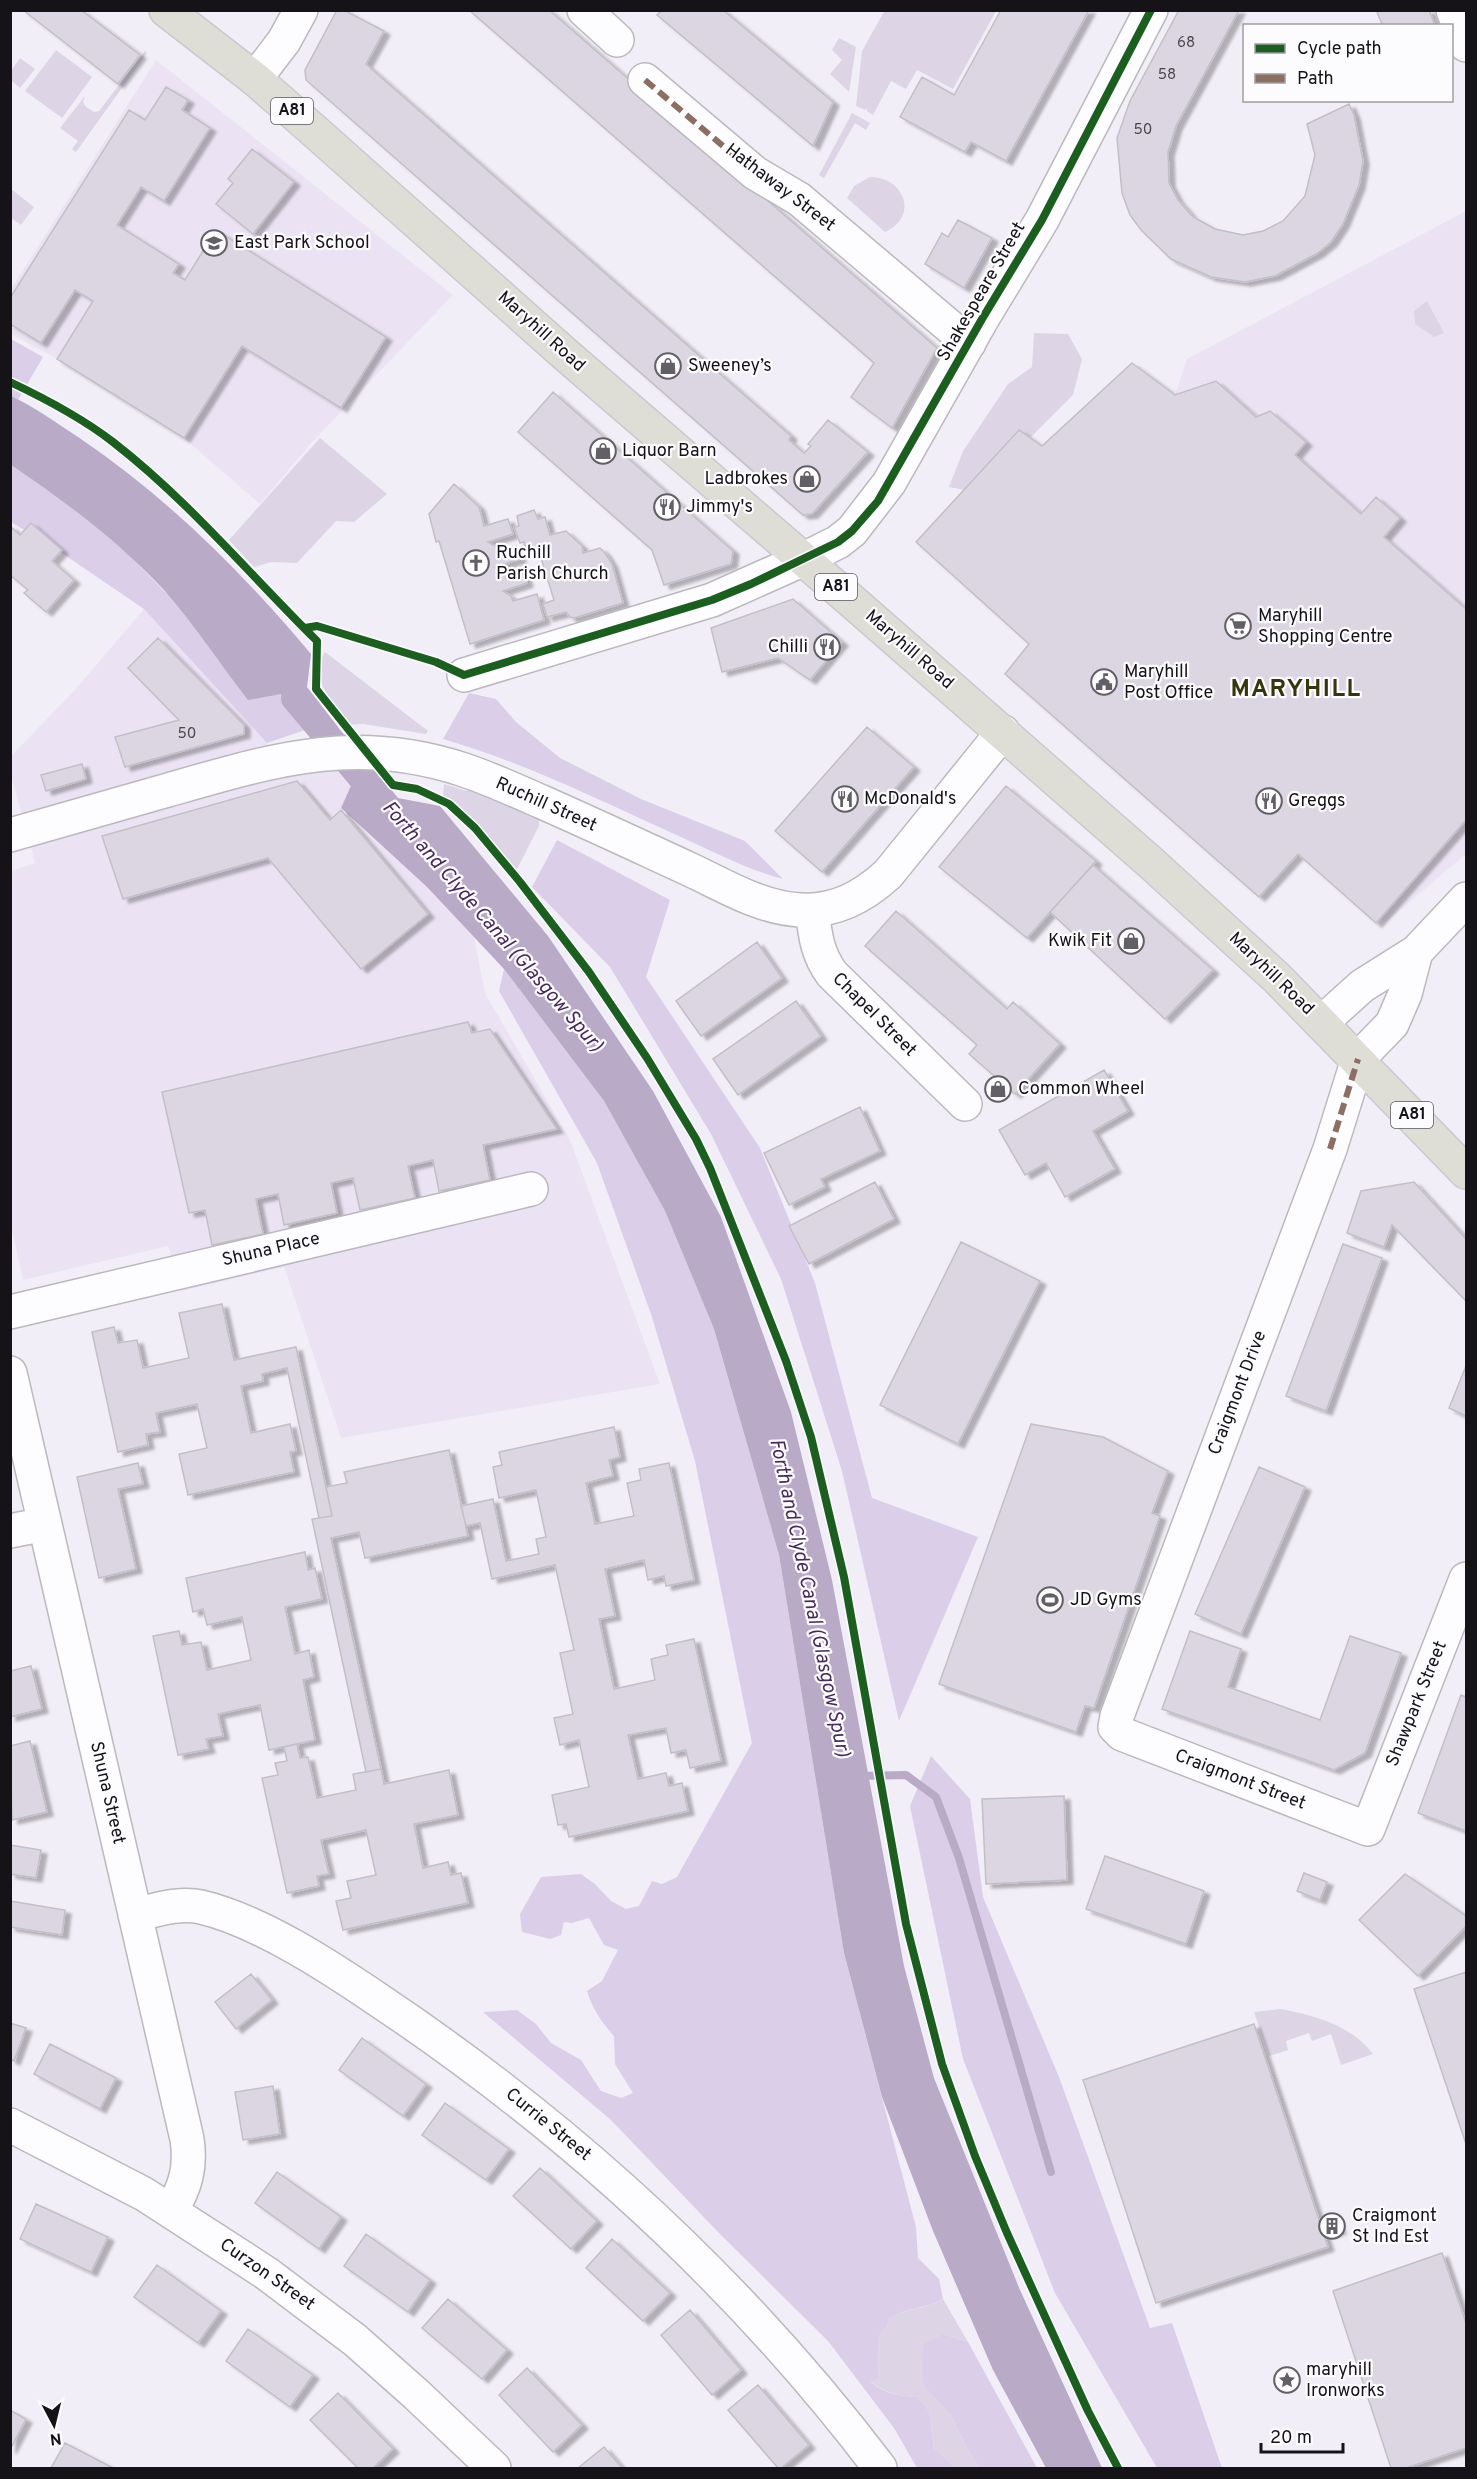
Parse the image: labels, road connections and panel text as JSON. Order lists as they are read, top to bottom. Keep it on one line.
{"streets":{"main road":["A81","Maryhill Road"],"street":["Hathaway Street","Shakespeare Street","Ruchill Street","Chapel Street","Shuna Place","Craigmont Drive","Shawpark Street","Craigmont Street","Shuna Street","Currie Street","Curzon Street"]},"crossings":[["Hathaway Street","Shakespeare Street"],["Shakespeare Street","Maryhill Road"],["Maryhill Road","Ruchill Street"],["Maryhill Road","Craigmont Drive"],["Ruchill Street","Chapel Street"],["Craigmont Drive","Craigmont Street"],["Shawpark Street","Craigmont Street"],["Shuna Street","Currie Street"],["Shuna Street","Curzon Street"]],"districts":["MARYHILL"],"water":["Forth and Clyde Canal (Glasgow Spur)"],"places":{"school or university":["East Park School"],"shop":["Sweeney’s","Liquor Barn","Ladbrokes","Kwik Fit","Common Wheel"],"restaurant":["Jimmy's","Chilli","McDonald's","Greggs"],"church":["Ruchill Parish Church"],"supermarket":["Maryhill Shopping Centre"],"public building":["Maryhill Post Office"],"sports":["JD Gyms"],"building":["Craigmont St Ind Est"],"place":["maryhill Ironworks"]},"house_numbers":["68","58","50","50"],"legend":["Cycle path","Path"],"scale_bar":"20 m","north":"bottom"}
